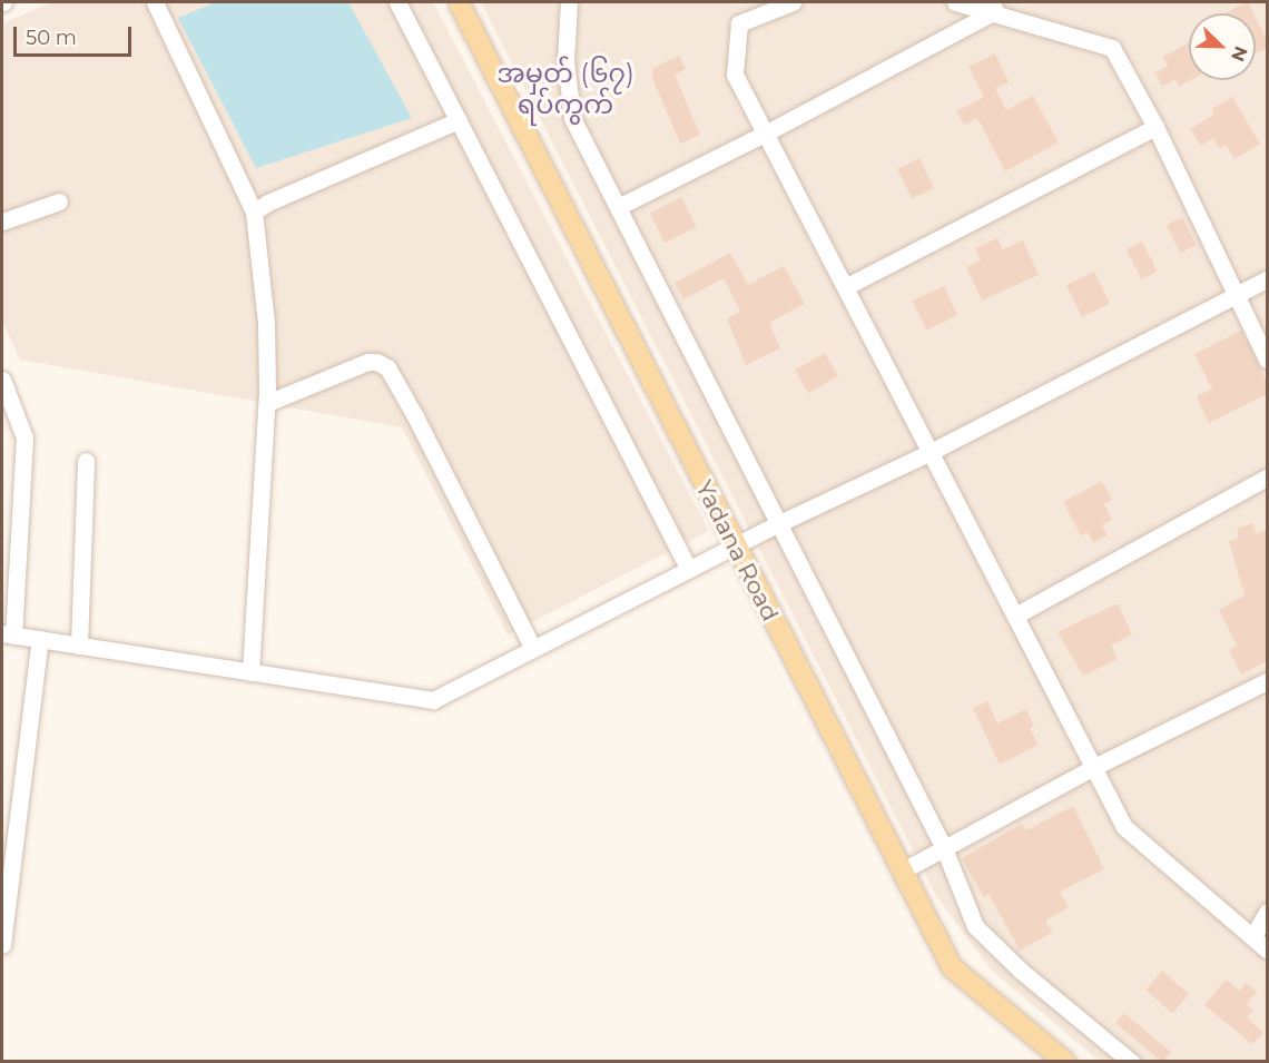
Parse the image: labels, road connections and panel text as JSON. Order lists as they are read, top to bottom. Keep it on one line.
{"streets":{"main road":["Yadana Road"]},"districts":["အမှတ် (၆၇) ရပ်ကွက်"],"scale_bar":"50 m","north":"bottom right"}
